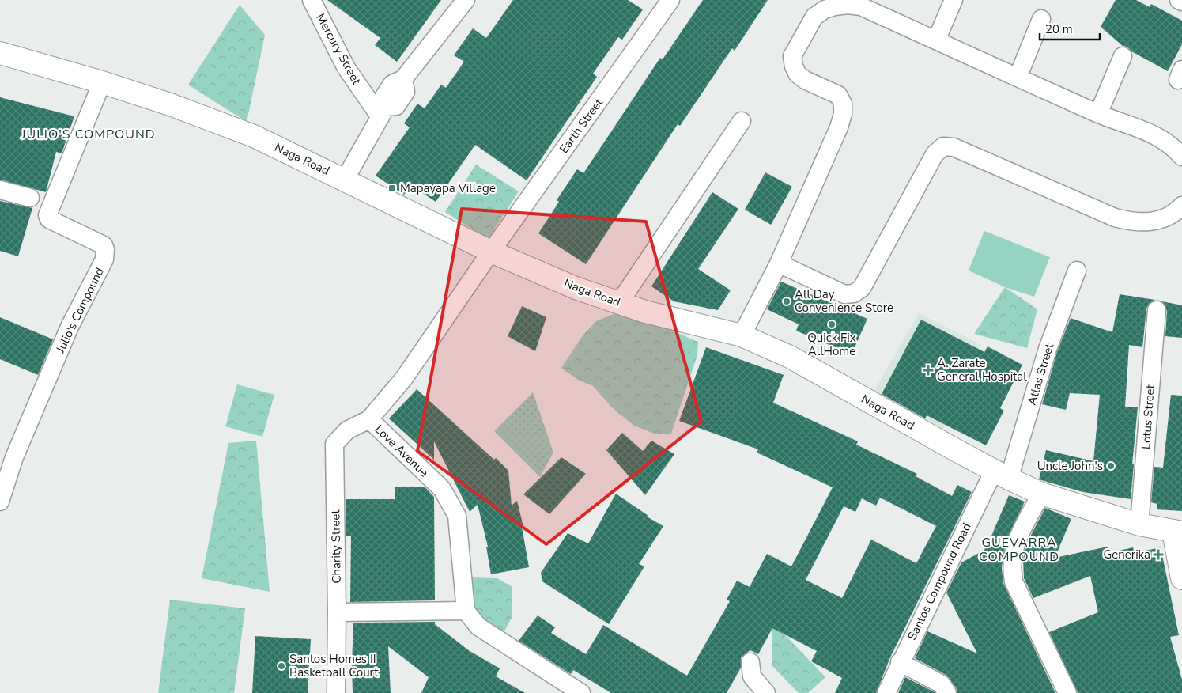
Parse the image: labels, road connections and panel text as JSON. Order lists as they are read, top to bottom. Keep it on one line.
{"streets":{"main road":["Naga Road"],"street":["Mercury Street","Earth Street","Julio's Compound","Atlas Street","Lotus Street","Love Avenue","Charity Street","Santos Compound Road"]},"crossings":[["Earth Street","Naga Road"],["Earth Street","Love Avenue"],["Naga Road","Julio's Compound"],["Naga Road","Atlas Street"],["Naga Road","Lotus Street"],["Naga Road","Love Avenue"],["Naga Road","Santos Compound Road"],["Atlas Street","Santos Compound Road"],["Love Avenue","Charity Street"]],"districts":["JULIO'S COMPOUND","GUEVARRA COMPOUND"],"places":{"transit":["Mapayapa Village"],"other":["All Day Convenience Store","Quick Fix AllHome","Uncle John's","Santos Homes II Basketball Court"],"health":["A. Zarate General Hospital","Generika"]},"scale_bar":"20 m"}
